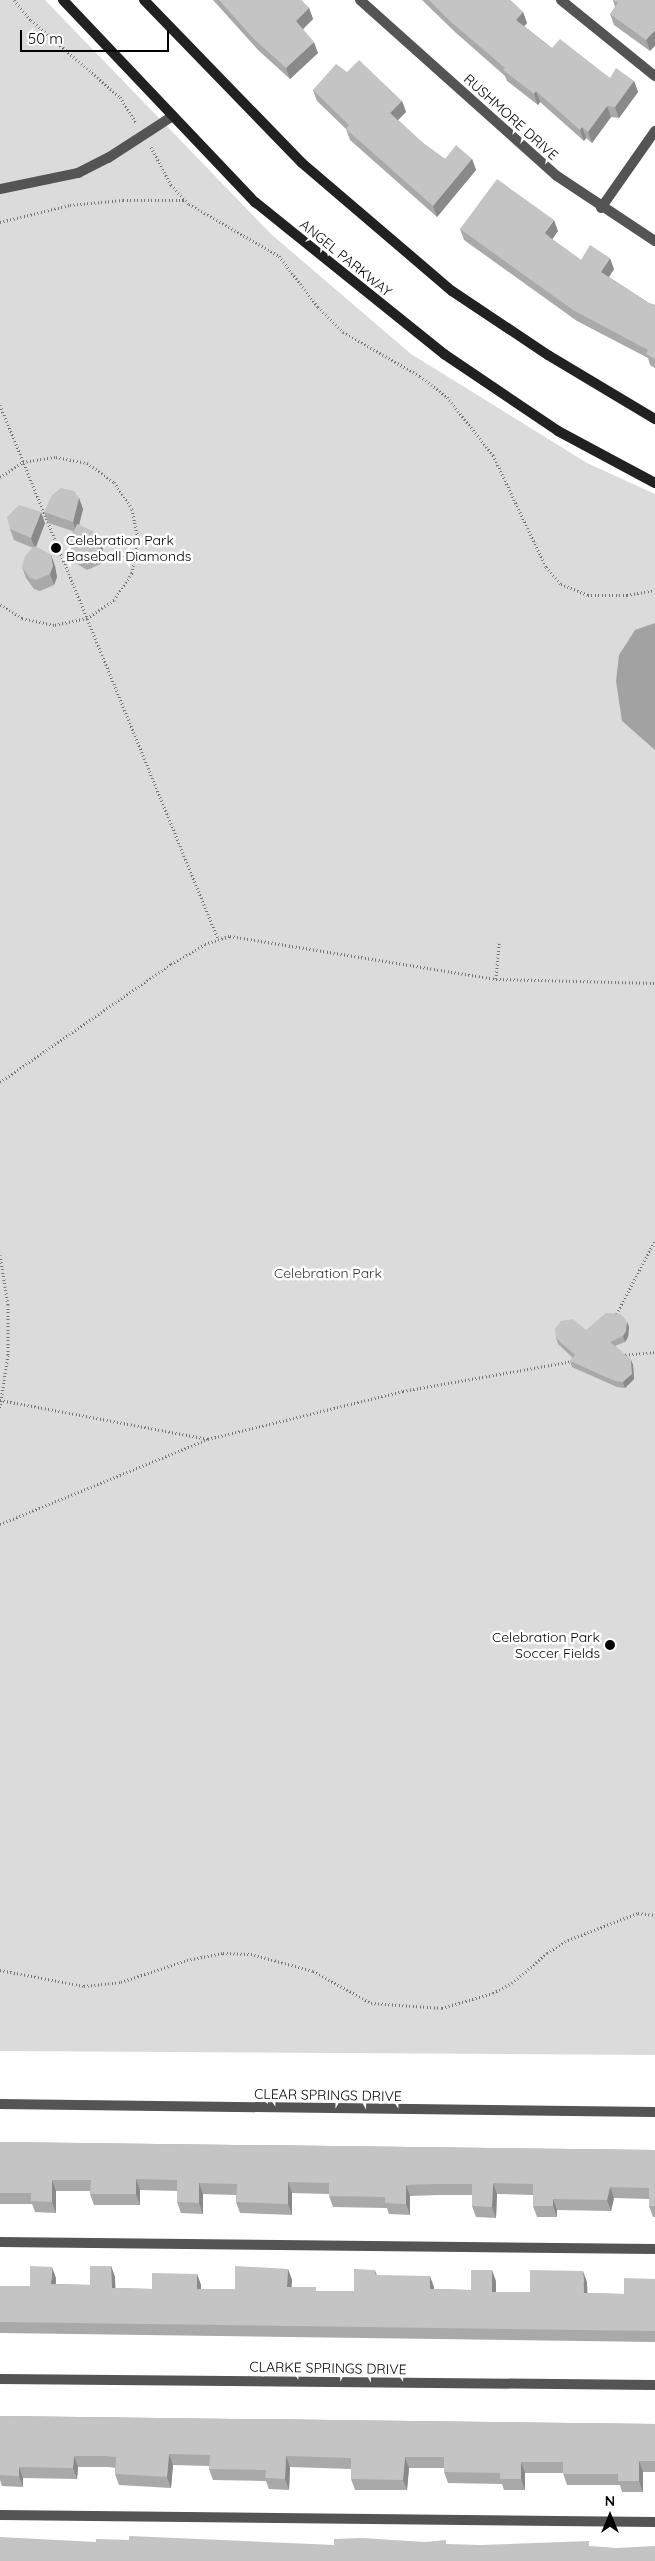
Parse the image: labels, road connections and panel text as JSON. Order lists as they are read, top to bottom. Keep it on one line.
{"streets":{"main road":["ANGEL PARKWAY"],"street":["RUSHMORE DRIVE","CLEAR SPRINGS DRIVE","CLARKE SPRINGS DRIVE"]},"parks":["Celebration Park"],"places":["Celebration Park Baseball Diamonds","Celebration Park Soccer Fields"],"scale_bar":"50 m","north":"top"}
